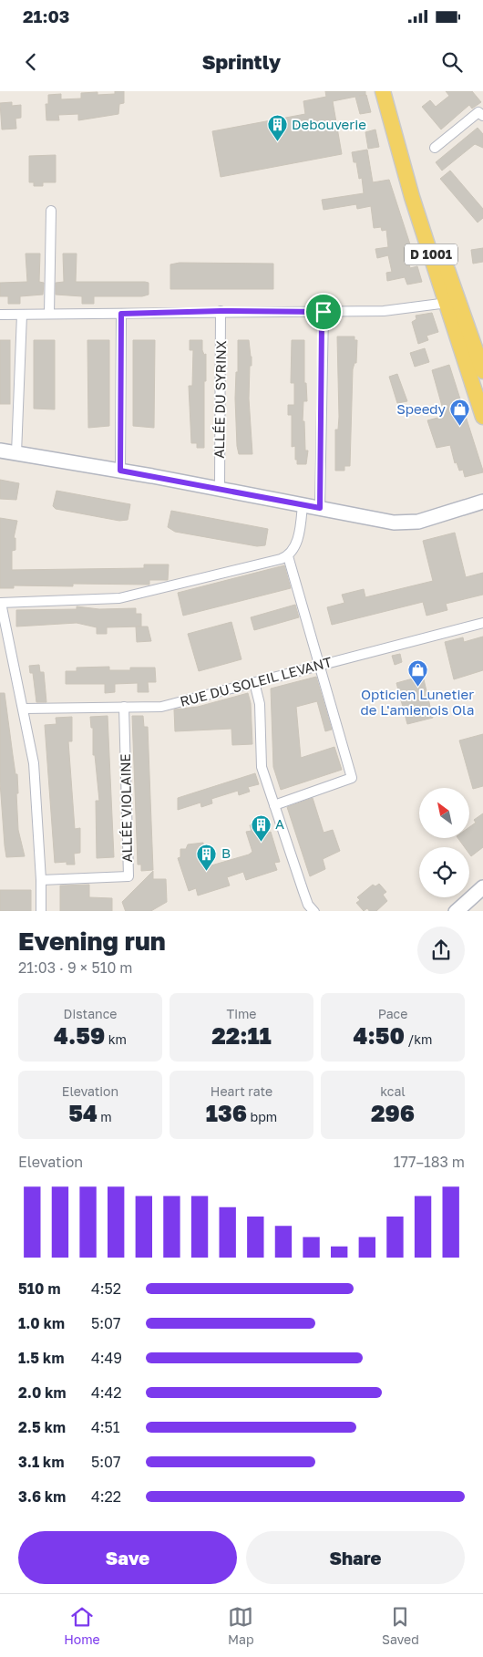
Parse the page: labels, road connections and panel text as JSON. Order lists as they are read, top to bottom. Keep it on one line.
{"streets":{"main road":["D 1001"],"street":["ALLÉE DU SYRINX","RUE DU SOLEIL LEVANT","ALLÉE VIOLAINE"]},"crossings":[["RUE DU SOLEIL LEVANT","ALLÉE VIOLAINE"]],"places":{"building":["Debouverie","A","B"],"shop":["Speedy","Opticien Lunetier de L'amienois Ola"]},"north":"top left","page":{"status":"21:03","header":"Sprintly","heading":["Evening run","21:03 · 9 × 510 m"],"stats":[["Distance","4.59 km"],["Time","22:11"],["Pace","4:50 /km"],["Elevation","54 m"],["Heart rate","136 bpm"],["kcal","296"]],"chart":["Elevation","177–183 m"],"list":[{"name":"510 m","note":"4:52"},{"name":"1.0 km","note":"5:07"},{"name":"1.5 km","note":"4:49"},{"name":"2.0 km","note":"4:42"},{"name":"2.5 km","note":"4:51"},{"name":"3.1 km","note":"5:07"},{"name":"3.6 km","note":"4:22"}],"buttons":["Save","Share"],"tabs":["Home","Map","Saved"]}}
